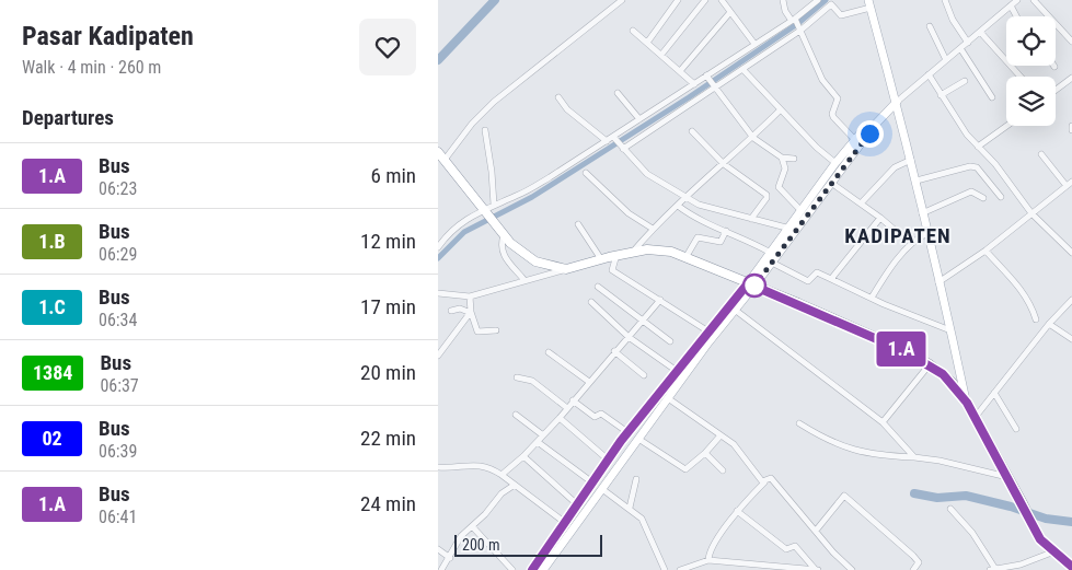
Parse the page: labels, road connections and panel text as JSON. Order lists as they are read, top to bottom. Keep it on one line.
{"districts":["KADIPATEN"],"lines":["bus line 1.A"],"scale_bar":"200 m","page":{"heading":[["Pasar Kadipaten","Walk · 4 min · 260 m"],"Departures"],"on_map":"1.A","list":[{"mark":"1.A","name":"Bus","note":"06:23","value":"6 min"},{"mark":"1.B","name":"Bus","note":"06:29","value":"12 min"},{"mark":"1.C","name":"Bus","note":"06:34","value":"17 min"},{"mark":"1384","name":"Bus","note":"06:37","value":"20 min"},{"mark":"02","name":"Bus","note":"06:39","value":"22 min"},{"mark":"1.A","name":"Bus","note":"06:41","value":"24 min"}],"scale":"200 m"}}
